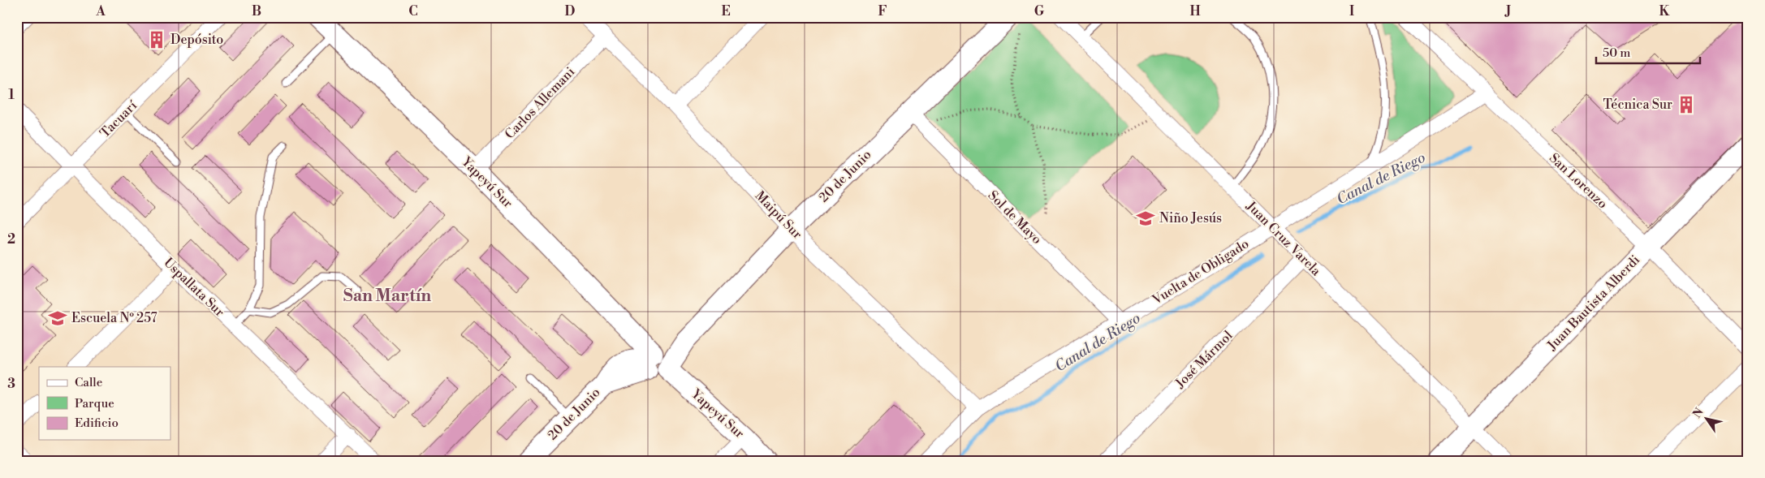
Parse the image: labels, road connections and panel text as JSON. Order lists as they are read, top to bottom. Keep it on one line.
{"streets":{"street":["Carlos Allemani","Tacuarí","20 de Junio","San Lorenzo","Yapeyú Sur","Maipú Sur","Sol de Mayo","Juan Cruz Varela","Vuelta de Obligado","Uspallata Sur","Juan Bautista Alberdi","José Mármol"]},"crossings":[["Carlos Allemani","Yapeyú Sur"],["Carlos Allemani","Maipú Sur"],["Tacuarí","Uspallata Sur"],["20 de Junio","Yapeyú Sur"],["20 de Junio","Maipú Sur"],["20 de Junio","Sol de Mayo"],["San Lorenzo","Vuelta de Obligado"],["San Lorenzo","Juan Bautista Alberdi"],["Maipú Sur","Vuelta de Obligado"],["Sol de Mayo","Vuelta de Obligado"],["Juan Cruz Varela","Vuelta de Obligado"],["Juan Cruz Varela","Juan Bautista Alberdi"],["Juan Cruz Varela","José Mármol"]],"districts":["San Martín"],"water":["Canal de Riego"],"places":{"building":["Depósito","Técnica Sur"],"school or university":["Niño Jesús","Escuela Nº 257"]},"legend":["Calle","Parque","Edificio"],"scale_bar":"50 m","north":"top left","grid":{"columns":["A","B","C","D","E","F","G","H","I","J","K"],"rows":["1","2","3"]}}
